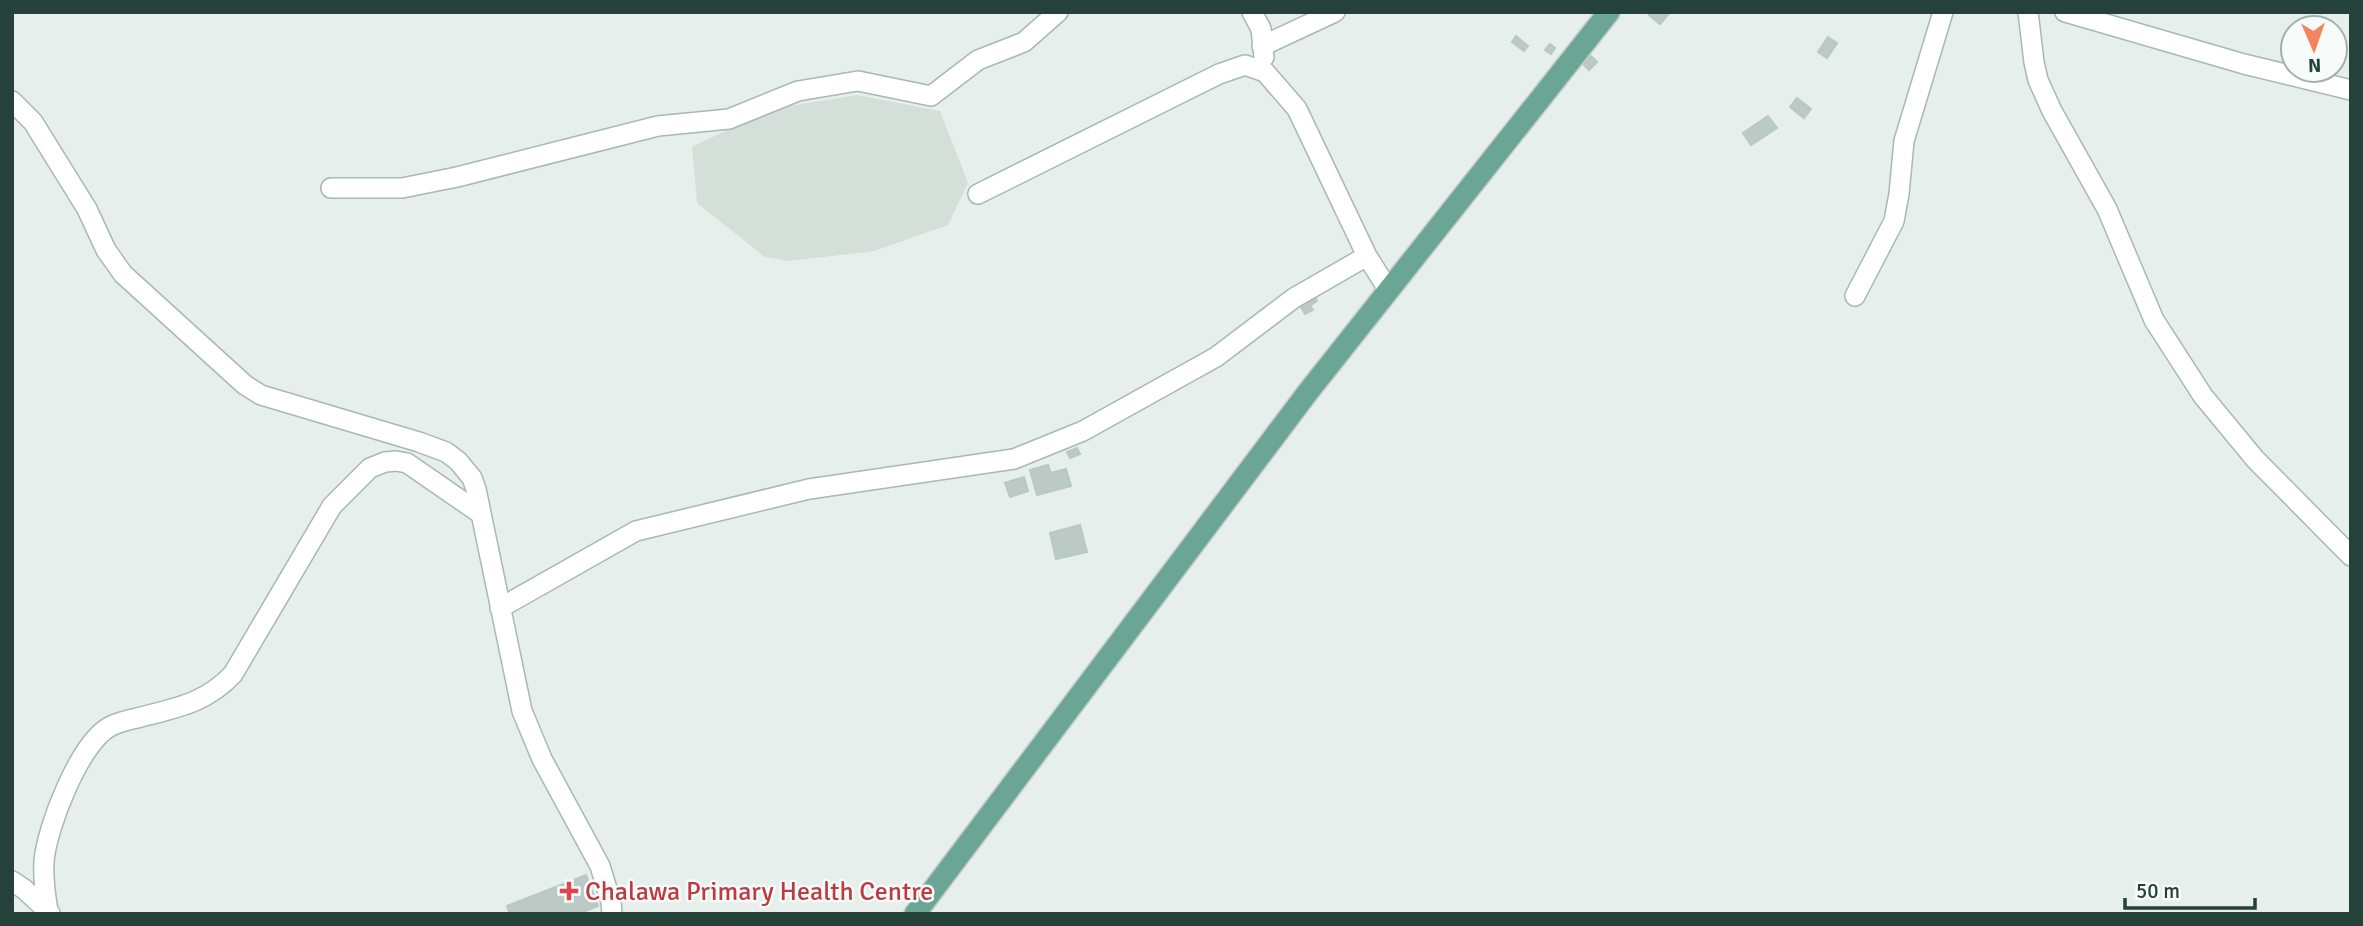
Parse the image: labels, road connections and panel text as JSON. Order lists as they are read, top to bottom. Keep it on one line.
{"places":{"health":["Chalawa Primary Health Centre"]},"scale_bar":"50 m","north":"bottom"}
